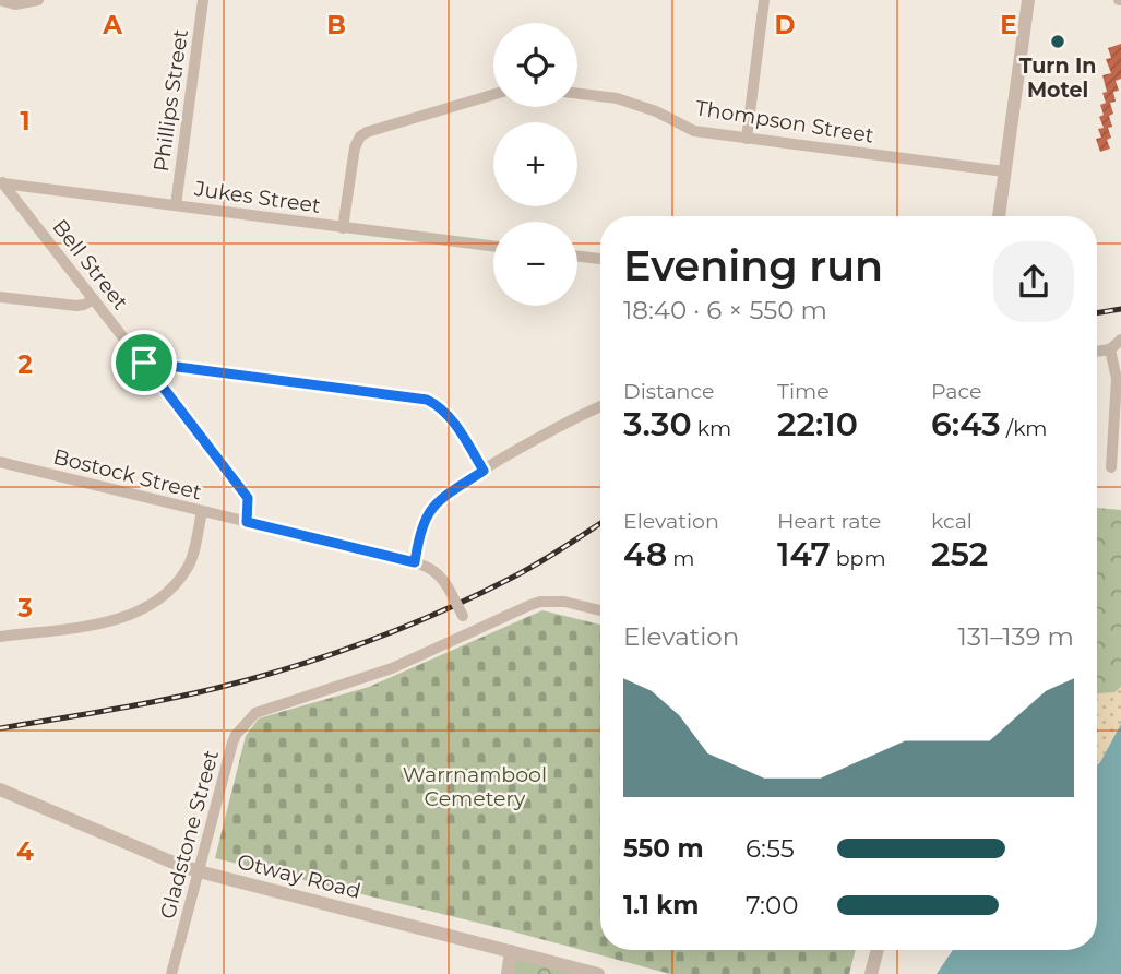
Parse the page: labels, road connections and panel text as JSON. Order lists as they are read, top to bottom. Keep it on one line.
{"streets":{"street":["Phillips Street","Thompson Street","Jukes Street","Bell Street","Bostock Street","Gladstone Street","Otway Road"]},"crossings":[["Phillips Street","Jukes Street"],["Jukes Street","Bell Street"],["Bell Street","Bostock Street"],["Bostock Street","Gladstone Street"],["Gladstone Street","Otway Road"]],"parks":["Warrnambool Cemetery"],"places":["Turn In Motel"],"page":{"map_buttons":["+","−"],"heading":["Evening run","18:40 · 6 × 550 m"],"stats":[["Distance","3.30 km"],["Time","22:10"],["Pace","6:43 /km"],["Elevation","48 m"],["Heart rate","147 bpm"],["kcal","252"]],"chart":["Elevation","131–139 m"],"list":[{"name":"550 m","note":"6:55"},{"name":"1.1 km","note":"7:00"}]},"grid":{"columns":["A","B","D","E"],"rows":["1","2","3","4"]}}
